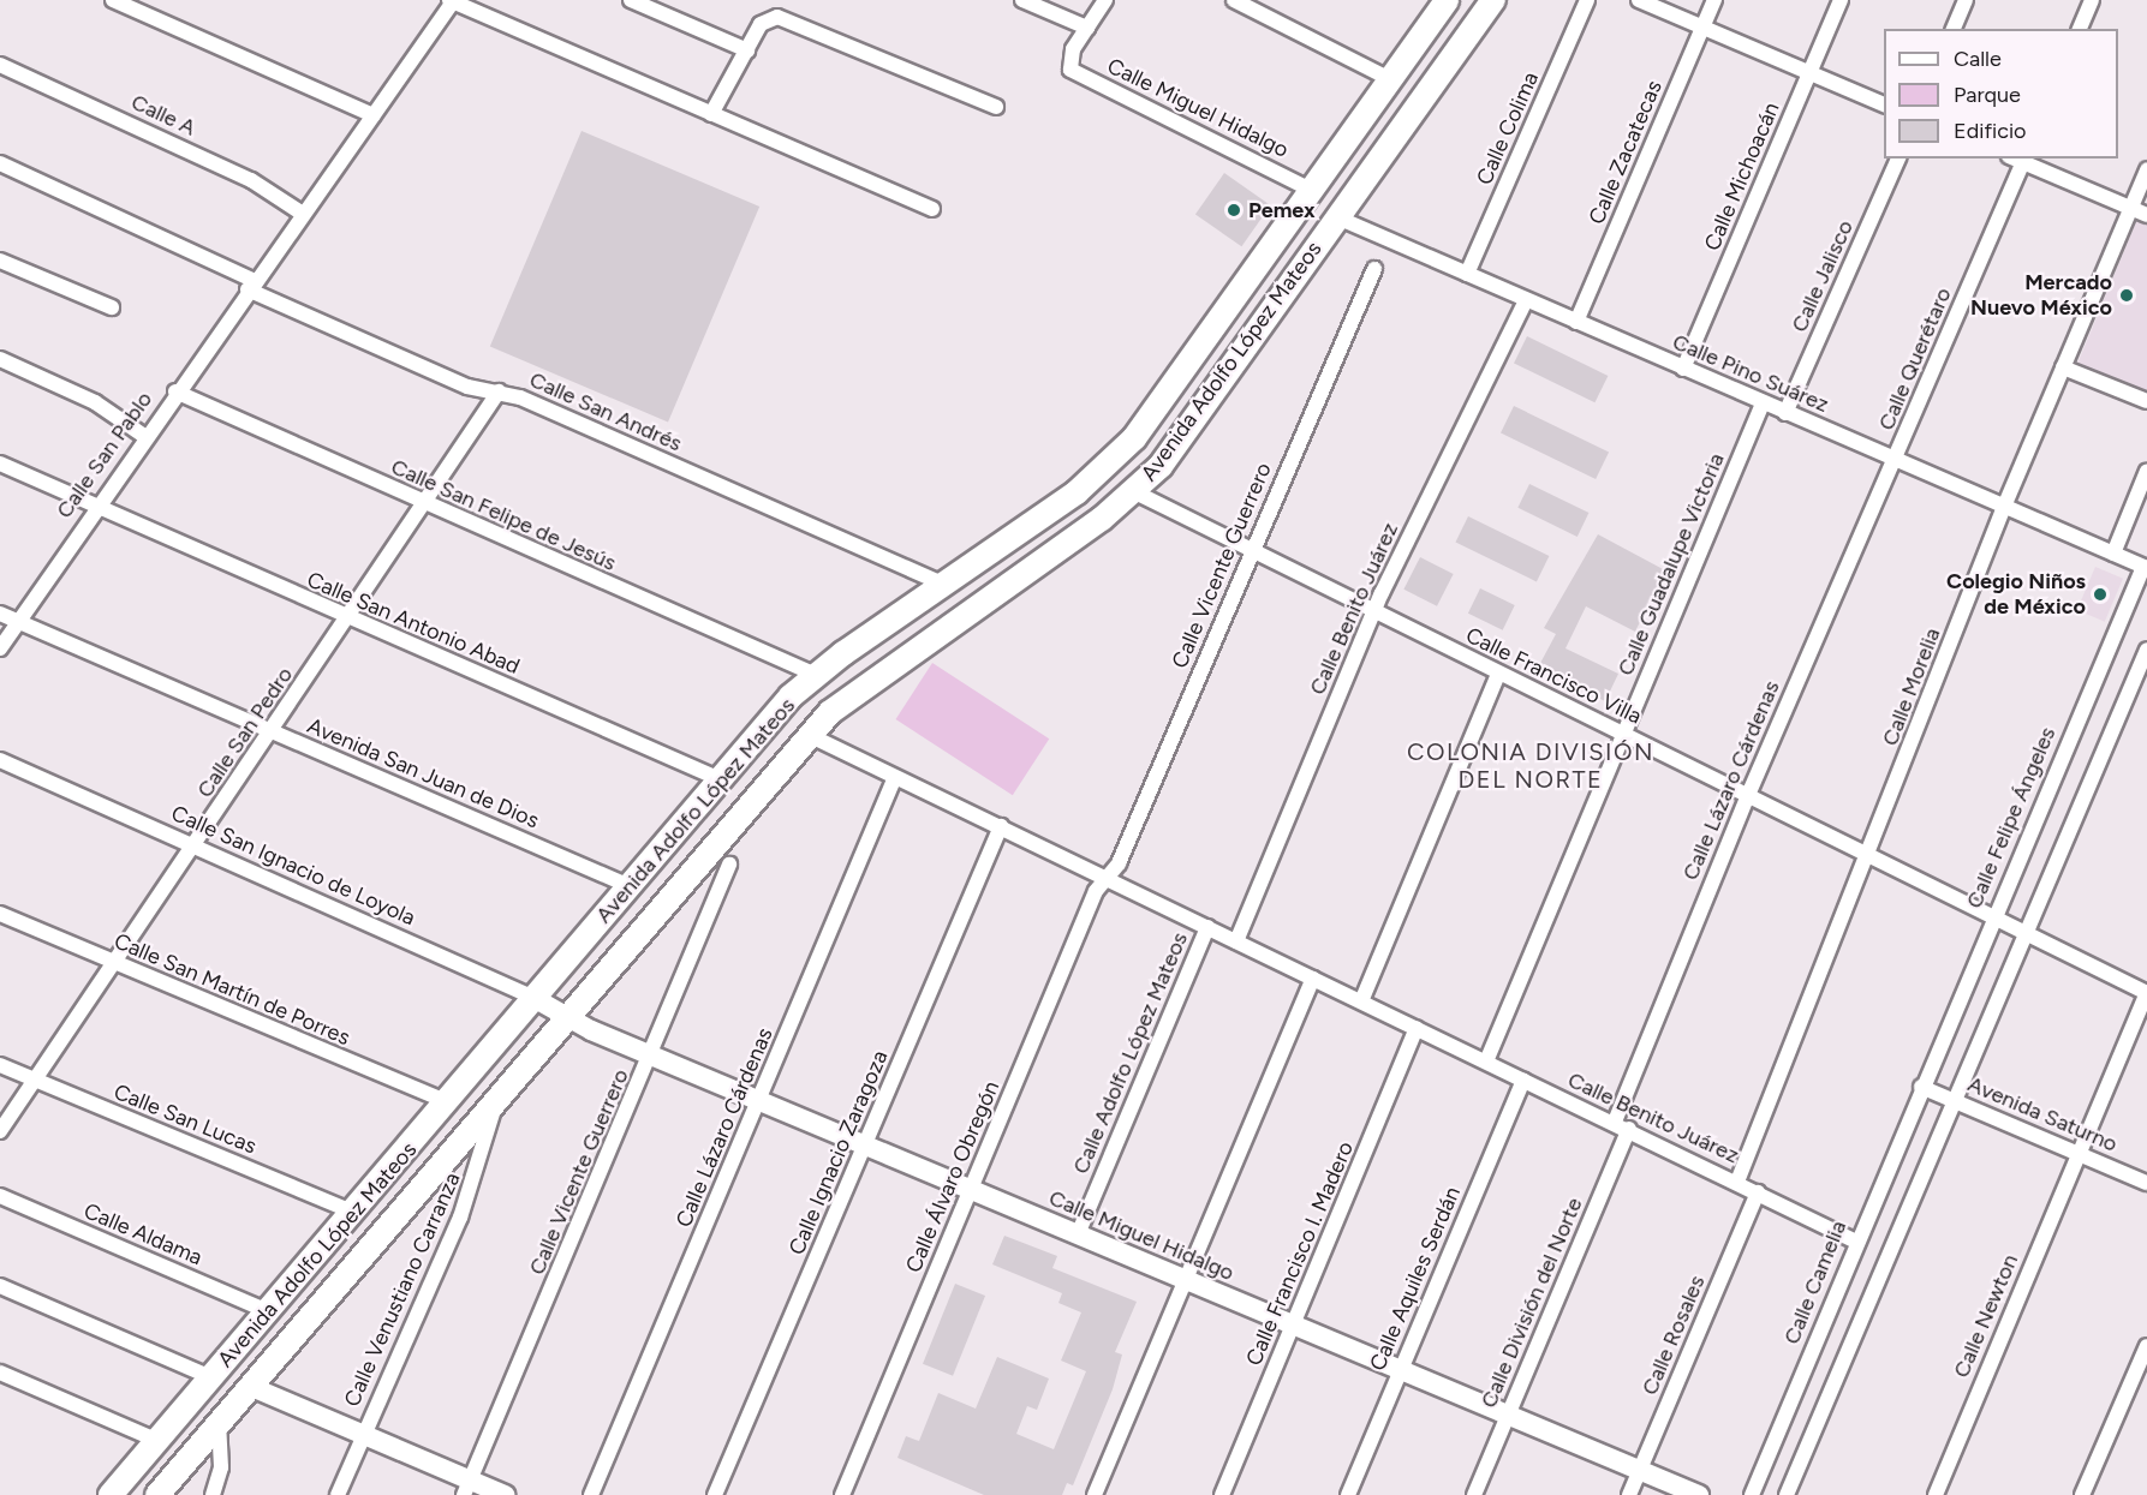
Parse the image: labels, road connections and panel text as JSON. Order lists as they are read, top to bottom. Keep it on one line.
{"streets":{"main road":["Avenida Adolfo López Mateos"],"street":["Calle Miguel Hidalgo","Calle A","Calle Colima","Calle Zacatecas","Calle Michoacán","Calle Jalisco","Calle Querétaro","Calle Pino Suárez","Calle San Andrés","Calle San Pablo","Calle San Felipe de Jesús","Calle Guadalupe Victoria","Calle Vicente Guerrero","Calle Benito Juárez","Calle San Antonio Abad","Calle Francisco Villa","Calle Morelia","Calle San Pedro","Avenida San Juan de Dios","Calle Lázaro Cárdenas","Calle Felipe Ángeles","Calle San Ignacio de Loyola","Calle San Martín de Porres","Calle Adolfo López Mateos","Avenida Saturno","Calle San Lucas","Calle Ignacio Zaragoza","Calle Álvaro Obregón","Calle Aldama","Calle Francisco I. Madero","Calle Aquiles Serdán","Calle Camelia","Calle Venustiano Carranza","Calle División del Norte","Calle Newton","Calle Rosales"]},"crossings":[["Calle Miguel Hidalgo","Avenida Adolfo López Mateos"],["Calle Miguel Hidalgo","Calle Vicente Guerrero"],["Calle Miguel Hidalgo","Calle Lázaro Cárdenas"],["Calle Miguel Hidalgo","Calle San Ignacio de Loyola"],["Calle Miguel Hidalgo","Calle Adolfo López Mateos"],["Calle Miguel Hidalgo","Calle Ignacio Zaragoza"],["Calle Miguel Hidalgo","Calle Álvaro Obregón"],["Calle Miguel Hidalgo","Calle Francisco I. Madero"],["Calle Miguel Hidalgo","Calle Aquiles Serdán"],["Calle Miguel Hidalgo","Calle División del Norte"],["Calle Miguel Hidalgo","Calle Rosales"],["Calle A","Calle San Pablo"],["Calle Colima","Calle Pino Suárez"],["Calle Zacatecas","Calle Pino Suárez"],["Calle Michoacán","Calle Pino Suárez"],["Calle Jalisco","Calle Pino Suárez"],["Calle Querétaro","Calle Pino Suárez"],["Calle Querétaro","Calle Lázaro Cárdenas"],["Avenida Adolfo López Mateos","Calle Pino Suárez"],["Avenida Adolfo López Mateos","Calle San Andrés"],["Avenida Adolfo López Mateos","Calle San Felipe de Jesús"],["Avenida Adolfo López Mateos","Calle Benito Juárez"],["Avenida Adolfo López Mateos","Calle San Antonio Abad"],["Avenida Adolfo López Mateos","Calle Francisco Villa"],["Avenida Adolfo López Mateos","Avenida San Juan de Dios"],["Avenida Adolfo López Mateos","Calle San Ignacio de Loyola"],["Avenida Adolfo López Mateos","Calle San Martín de Porres"],["Avenida Adolfo López Mateos","Calle San Lucas"],["Avenida Adolfo López Mateos","Calle Aldama"],["Avenida Adolfo López Mateos","Calle Venustiano Carranza"],["Calle Pino Suárez","Calle Guadalupe Victoria"],["Calle Pino Suárez","Calle Benito Juárez"],["Calle Pino Suárez","Calle Morelia"],["Calle Pino Suárez","Calle Lázaro Cárdenas"],["Calle Pino Suárez","Calle Felipe Ángeles"],["Calle San Andrés","Calle San Pablo"],["Calle San Andrés","Calle San Pedro"],["Calle San Pablo","Calle San Felipe de Jesús"],["Calle San Pablo","Calle San Antonio Abad"],["Calle San Pablo","Avenida San Juan de Dios"],["Calle San Felipe de Jesús","Calle San Pedro"],["Calle Guadalupe Victoria","Calle Benito Juárez"],["Calle Guadalupe Victoria","Calle Francisco Villa"],["Calle Vicente Guerrero","Calle Benito Juárez"],["Calle Vicente Guerrero","Calle Francisco Villa"],["Calle Vicente Guerrero","Calle Álvaro Obregón"],["Calle Benito Juárez","Calle Francisco Villa"],["Calle Benito Juárez","Calle Morelia"],["Calle Benito Juárez","Calle Lázaro Cárdenas"],["Calle Benito Juárez","Calle Adolfo López Mateos"],["Calle Benito Juárez","Calle Ignacio Zaragoza"],["Calle Benito Juárez","Calle Álvaro Obregón"],["Calle Benito Juárez","Calle Francisco I. Madero"],["Calle Benito Juárez","Calle Aquiles Serdán"],["Calle Benito Juárez","Calle Camelia"],["Calle Benito Juárez","Calle División del Norte"],["Calle Benito Juárez","Calle Rosales"],["Calle San Antonio Abad","Calle San Pedro"],["Calle Francisco Villa","Calle Morelia"],["Calle Francisco Villa","Calle Lázaro Cárdenas"],["Calle Francisco Villa","Calle Felipe Ángeles"],["Calle Francisco Villa","Calle Newton"],["Calle San Pedro","Avenida San Juan de Dios"],["Calle San Pedro","Calle San Ignacio de Loyola"],["Calle San Pedro","Calle San Martín de Porres"],["Calle San Pedro","Calle San Lucas"],["Calle Felipe Ángeles","Avenida Saturno"],["Calle Felipe Ángeles","Calle Camelia"],["Avenida Saturno","Calle Camelia"],["Avenida Saturno","Calle Newton"]],"districts":["COLONIA DIVISIÓN DEL NORTE"],"places":["Pemex","Mercado Nuevo México","Colegio Niños de México"],"legend":["Calle","Parque","Edificio"]}
